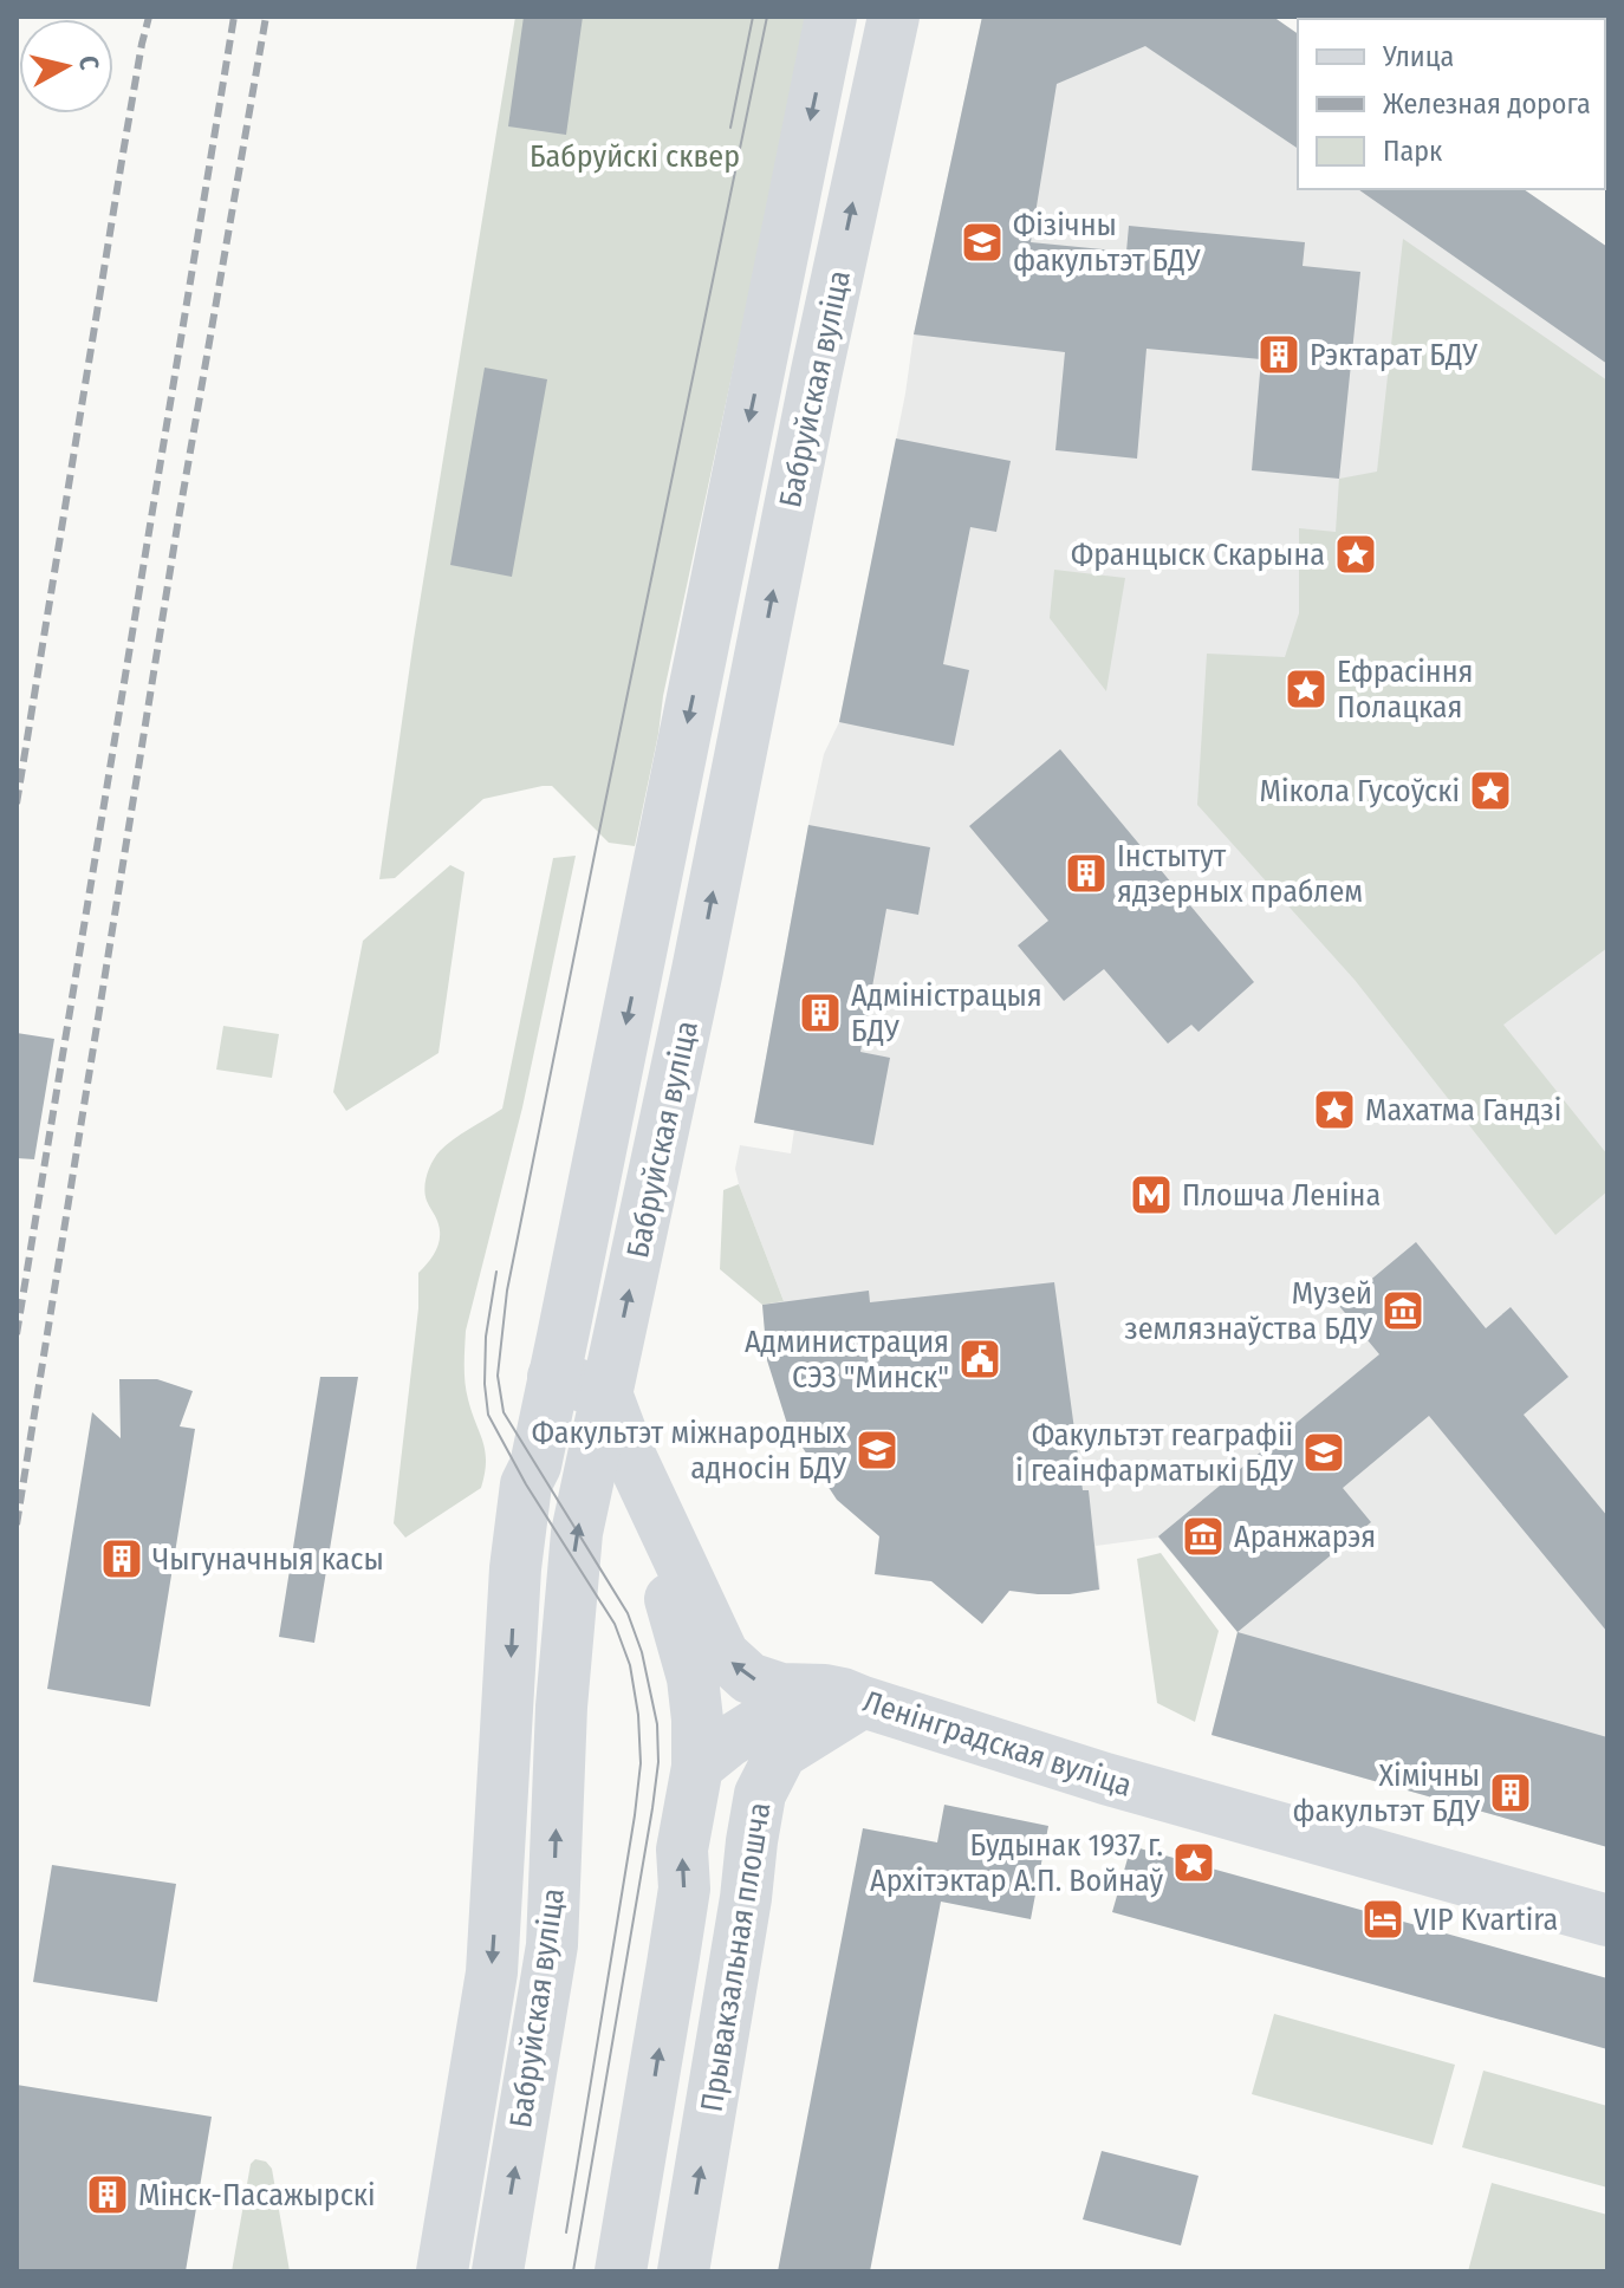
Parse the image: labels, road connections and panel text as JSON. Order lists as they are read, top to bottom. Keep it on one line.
{"streets":{"main road":["Бабруйская вуліца","Ленінградская вуліца","Прывакзальная плошча"]},"crossings":[["Бабруйская вуліца","Ленінградская вуліца"],["Ленінградская вуліца","Прывакзальная плошча"]],"one_way":["Прывакзальная плошча"],"parks":["Бабруйскі сквер"],"places":{"school or university":["Фізічны факультэт БДУ","Факультэт міжнародных адносін БДУ","Факультэт геаграфіі і геаінфарматыкі БДУ"],"building":["Рэктарат БДУ","Інстытут ядзерных праблем","Адміністрацыя БДУ","Чыгуначныя касы","Хімічны факультэт БДУ","Мінск-Пасажырскі"],"place":["Францыск Скарына","Ефрасіння Полацкая","Мікола Гусоўскі","Махатма Гандзі","Будынак 1937 г. Архітэктар А.П. Войнаў"],"metro station":["Плошча Леніна"],"museum":["Музей землязнаўства БДУ","Аранжарэя"],"public building":["Администрация СЭЗ \"Минск\""],"hotel":["VIP Kvartira"]},"legend":["Улица","Железная дорога","Парк"],"north":"right"}
